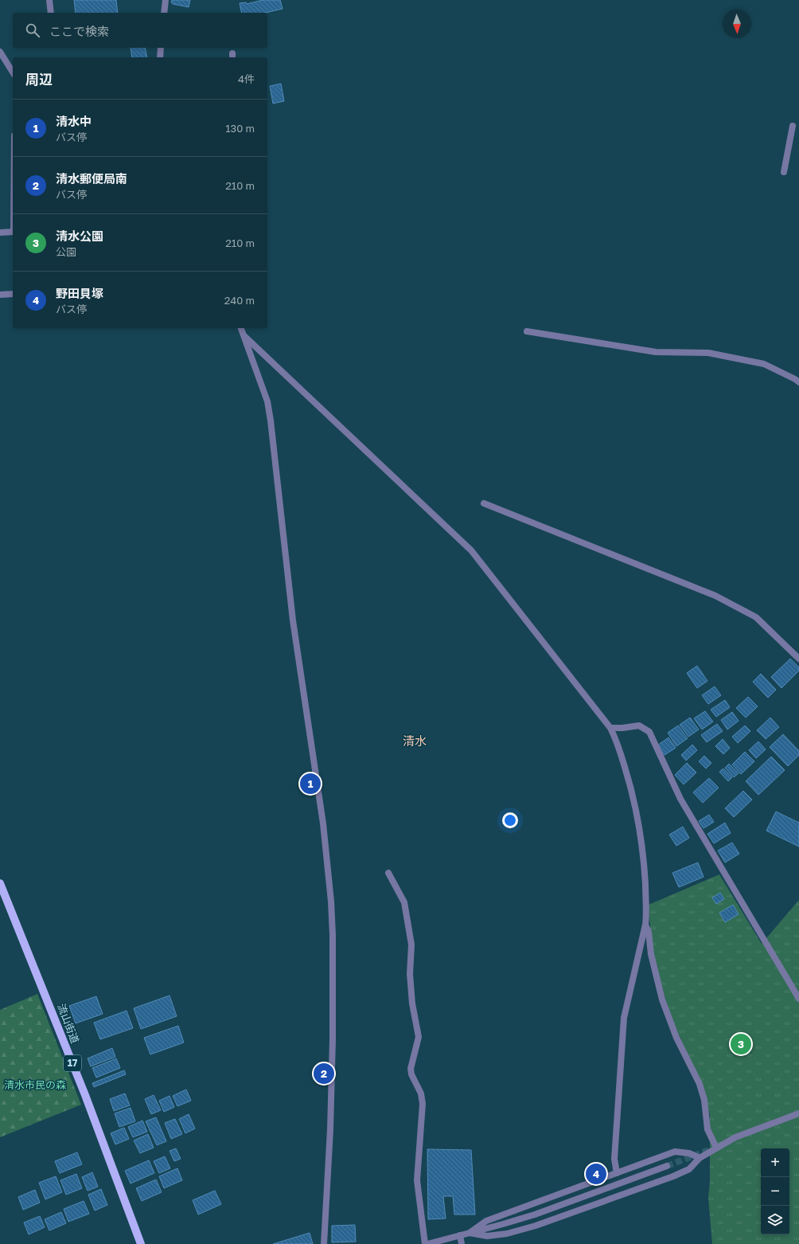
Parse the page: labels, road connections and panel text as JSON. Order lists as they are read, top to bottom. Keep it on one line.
{"streets":{"main road":["流山街道","17"]},"districts":["清水"],"parks":["清水市民の森"],"north":"bottom","page":{"search":"ここで検索","heading":["周辺","4件"],"list":[{"mark":"1","name":"清水中","note":"バス停","value":"130 m"},{"mark":"2","name":"清水郵便局南","note":"バス停","value":"210 m"},{"mark":"3","name":"清水公園","note":"公園","value":"210 m"},{"mark":"4","name":"野田貝塚","note":"バス停","value":"240 m"}],"pins":["1","3","2","4"],"map_buttons":["+","−"]}}
